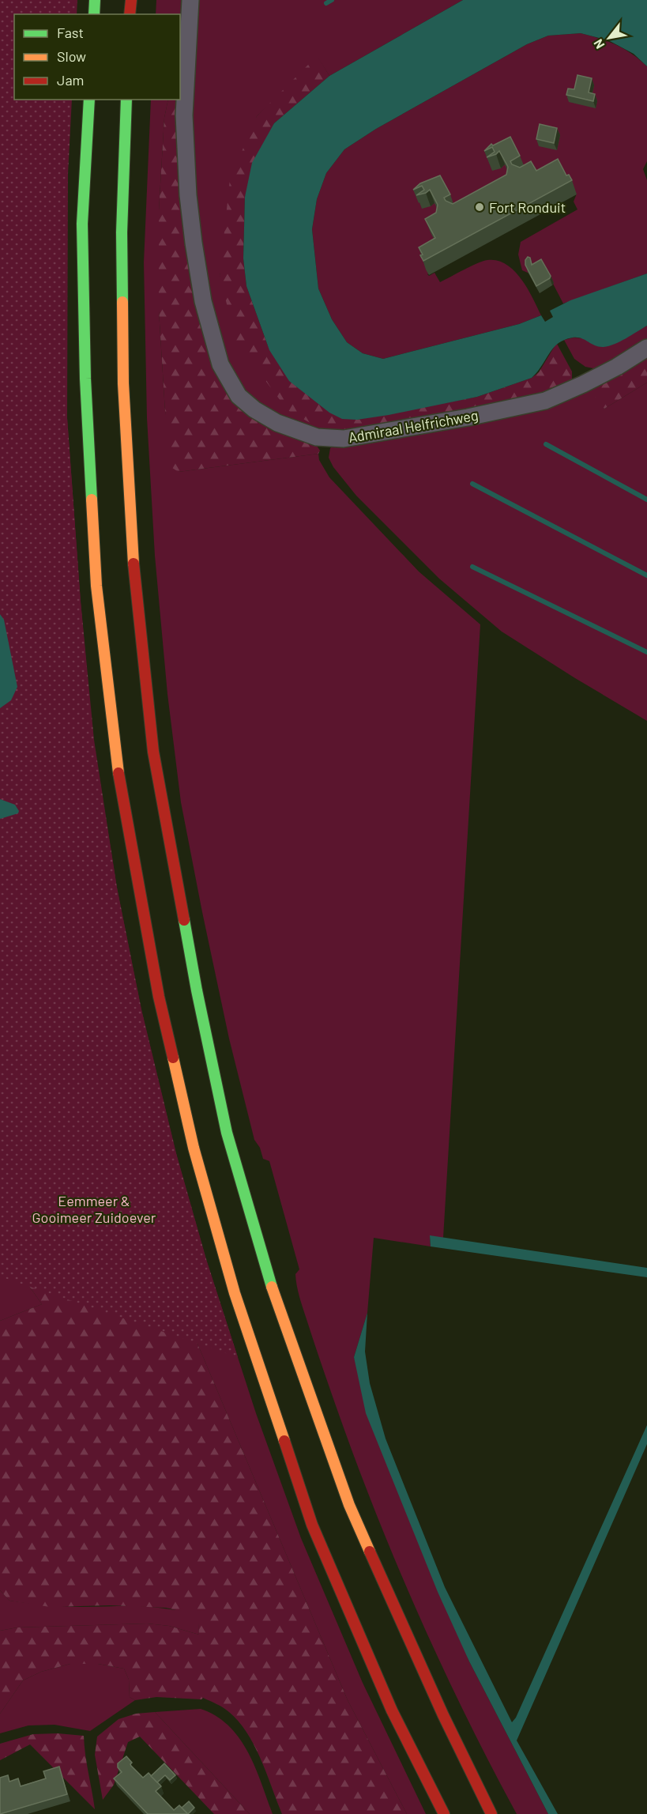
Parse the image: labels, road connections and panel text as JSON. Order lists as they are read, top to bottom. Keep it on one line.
{"streets":{"street":["Admiraal Helfrichweg"]},"parks":["Eemmeer & Gooimeer Zuidoever"],"places":["Fort Ronduit"],"legend":["Fast","Slow","Jam"],"north":"bottom left"}
